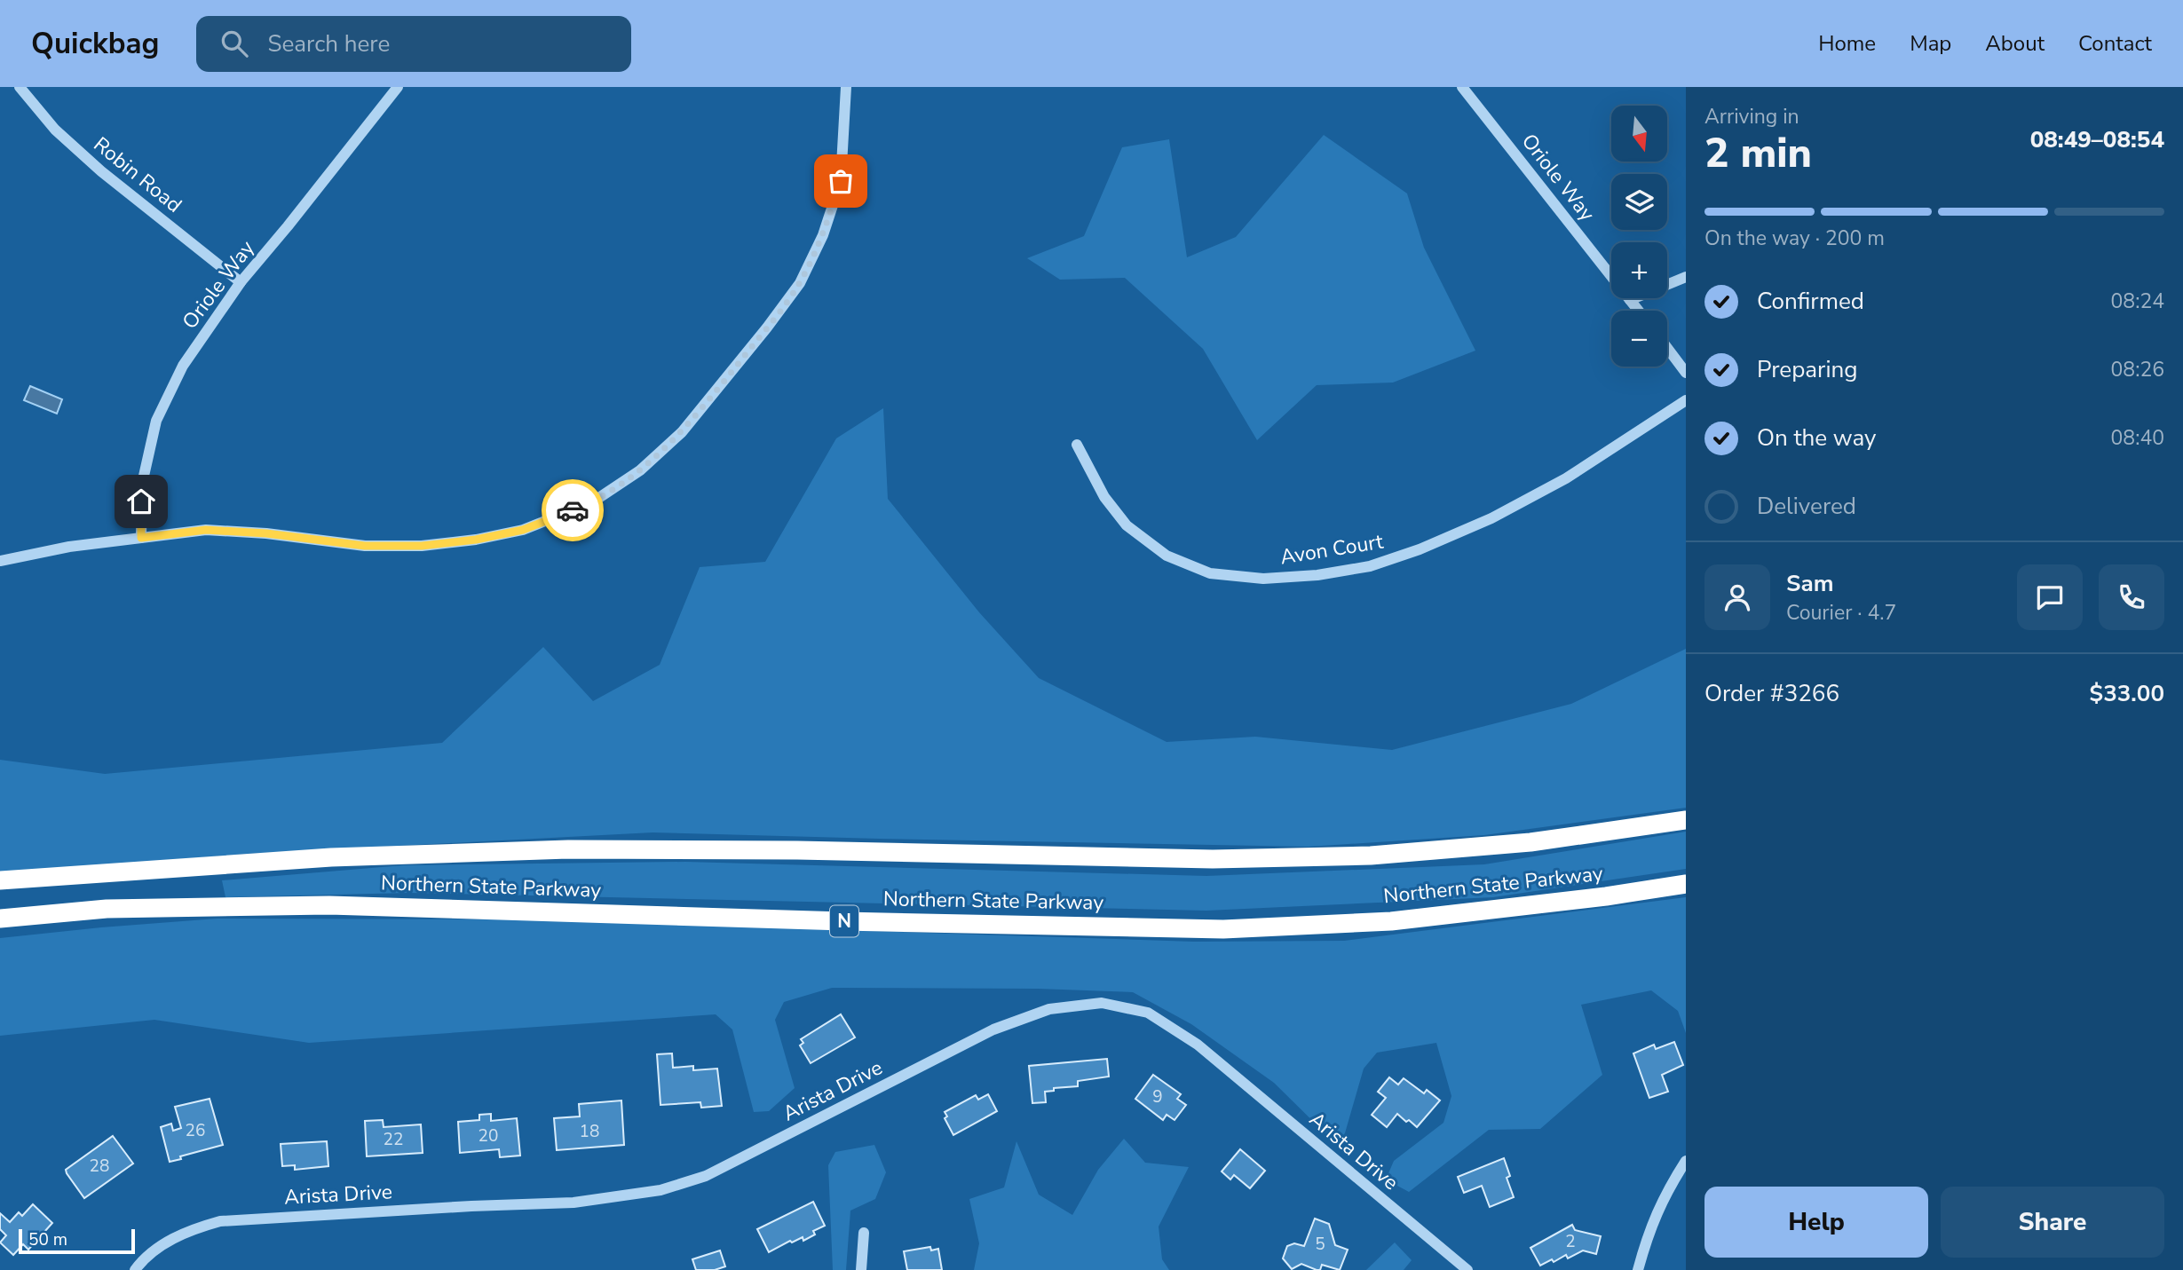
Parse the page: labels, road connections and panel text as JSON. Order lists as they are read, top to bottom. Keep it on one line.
{"streets":{"highway":["Northern State Parkway","N"],"street":["Robin Road","Oriole Way","Avon Court","Arista Drive"]},"crossings":[["Robin Road","Oriole Way"]],"house_numbers":["9","26","18","20","22","28","2","5"],"scale_bar":"50 m","north":"bottom","page":{"header":"Quickbag","search":"Search here","nav":["Home","Map","About","Contact"],"heading":["2 min","Arriving in","08:49–08:54"],"panel":["Sam","Courier · 4.7","Order #3266","$33.00"],"map_buttons":["+","−"],"bar":"On the way · 200 m","list":[["Confirmed","08:24"],["Preparing","08:26"],["On the way","08:40"],"Delivered"],"buttons":["Help","Share"],"scale":"50 m"}}
